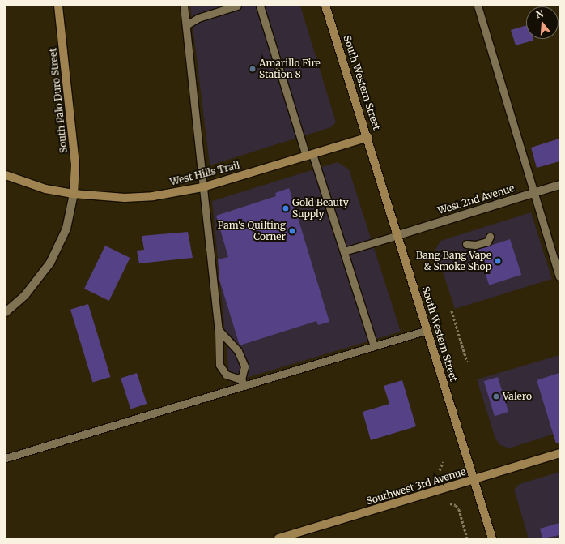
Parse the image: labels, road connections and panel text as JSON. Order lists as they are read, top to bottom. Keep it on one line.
{"streets":{"main road":["South Western Street","South Palo Duro Street","West Hills Trail","Southwest 3rd Avenue"],"street":["West 2nd Avenue"]},"crossings":[["South Western Street","West Hills Trail"],["South Western Street","West 2nd Avenue"],["South Western Street","Southwest 3rd Avenue"],["South Palo Duro Street","West Hills Trail"]],"places":["Amarillo Fire Station 8","Gold Beauty Supply","Pam's Quilting Corner","Bang Bang Vape & Smoke Shop","Valero"],"north":"top"}
